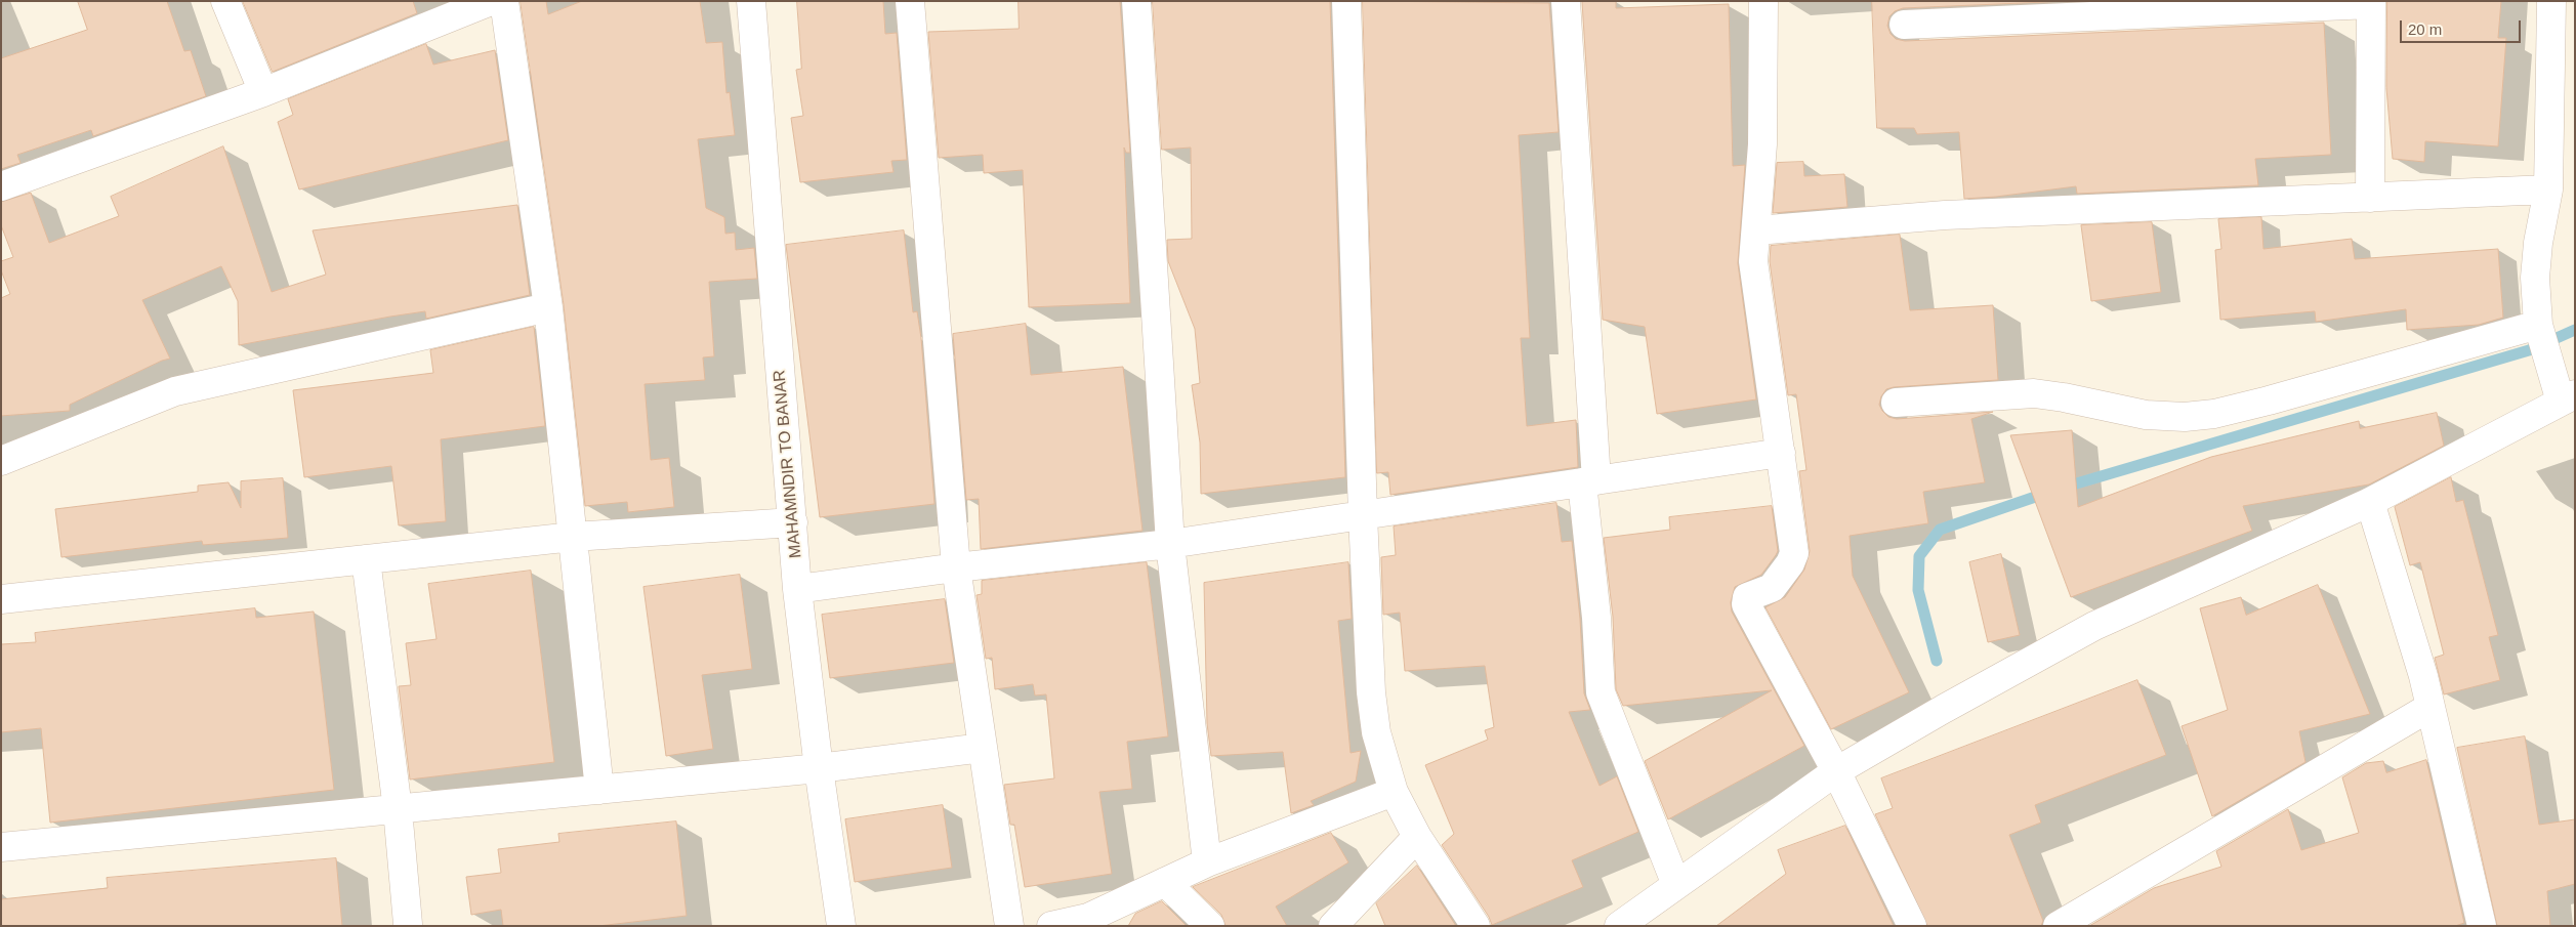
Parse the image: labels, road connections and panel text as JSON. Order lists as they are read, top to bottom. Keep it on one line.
{"streets":{"street":["MAHAMNDIR TO BANAR"]},"scale_bar":"20 m"}
